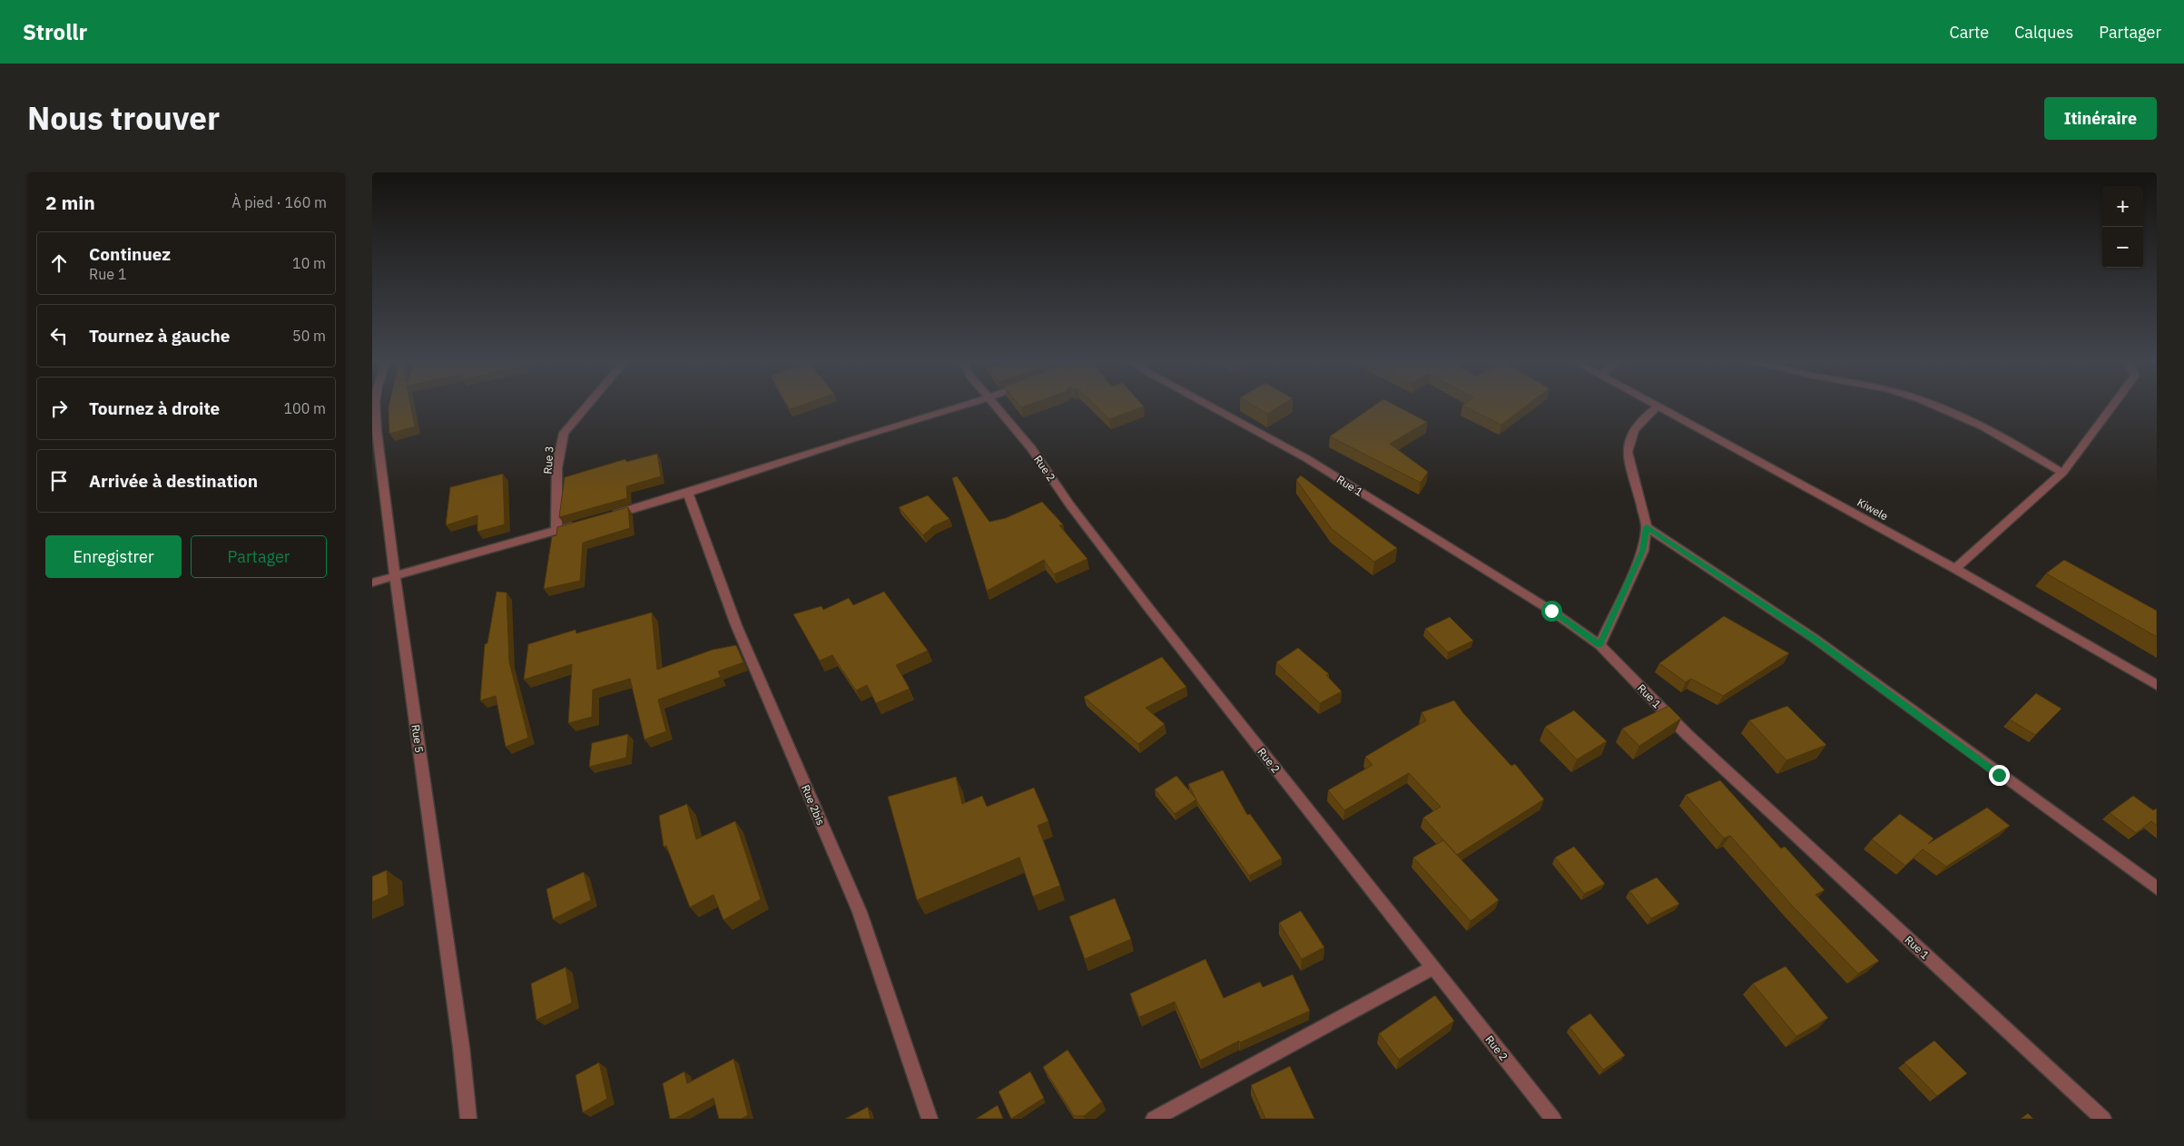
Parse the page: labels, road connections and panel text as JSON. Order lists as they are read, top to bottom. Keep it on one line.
{"streets":{"street":["Rue 3","Rue 2","Rue 1","Kiwele","Rue 5","Rue 2bis"]},"page":{"header":"Strollr","nav":["Carte","Calques","Partager"],"title":"Nous trouver","buttons":["Itinéraire",["Enregistrer","Partager"]],"heading":["2 min","À pied · 160 m"],"map_buttons":["+","−"],"list":[["Continuez","Rue 1","10 m"],["Tournez à gauche","50 m"],["Tournez à droite","100 m"],"Arrivée à destination"]}}
